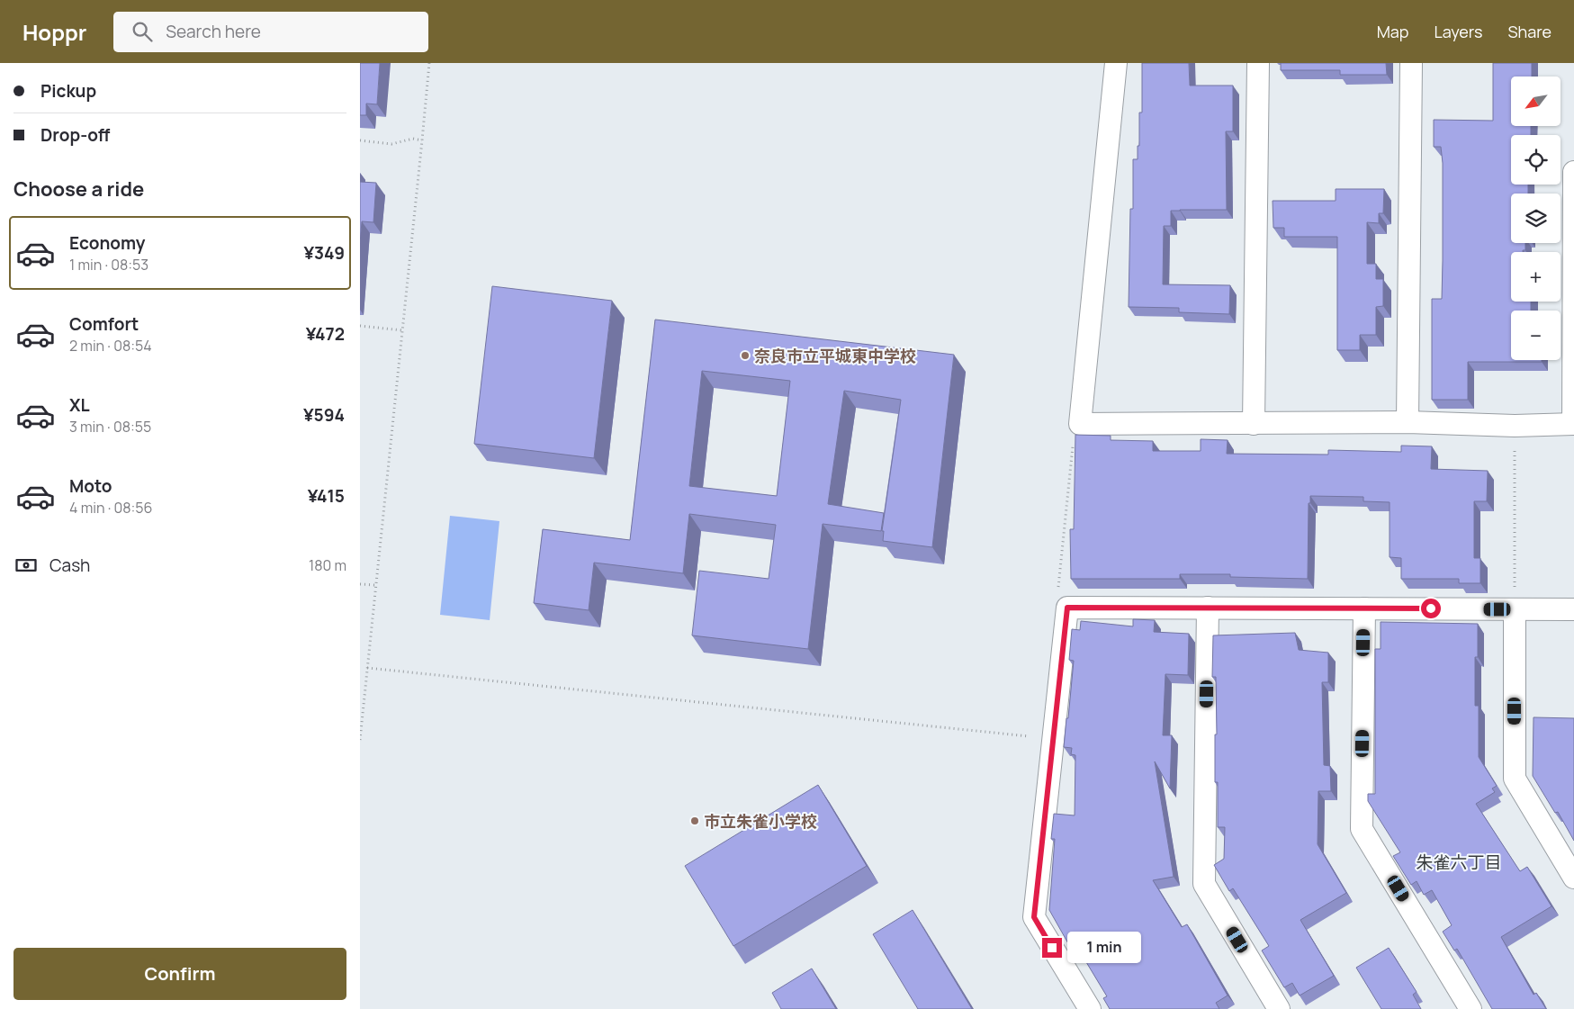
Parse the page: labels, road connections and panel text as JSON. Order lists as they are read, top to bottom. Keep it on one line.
{"districts":["朱雀六丁目"],"places":["奈良市立平城東中学校","市立朱雀小学校"],"north":"bottom left","page":{"header":"Hoppr","search":"Search here","nav":["Map","Layers","Share"],"banner":["Pickup","Drop-off"],"map_buttons":["+","−"],"heading":"Choose a ride","list":[{"name":"Economy","note":"1 min · 08:53","value":"¥349"},{"name":"Comfort","note":"2 min · 08:54","value":"¥472"},{"name":"XL","note":"3 min · 08:55","value":"¥594"},{"name":"Moto","note":"4 min · 08:56","value":"¥415"}],"pay":["Cash","180 m"],"bubble":"1 min","buttons":"Confirm"}}
